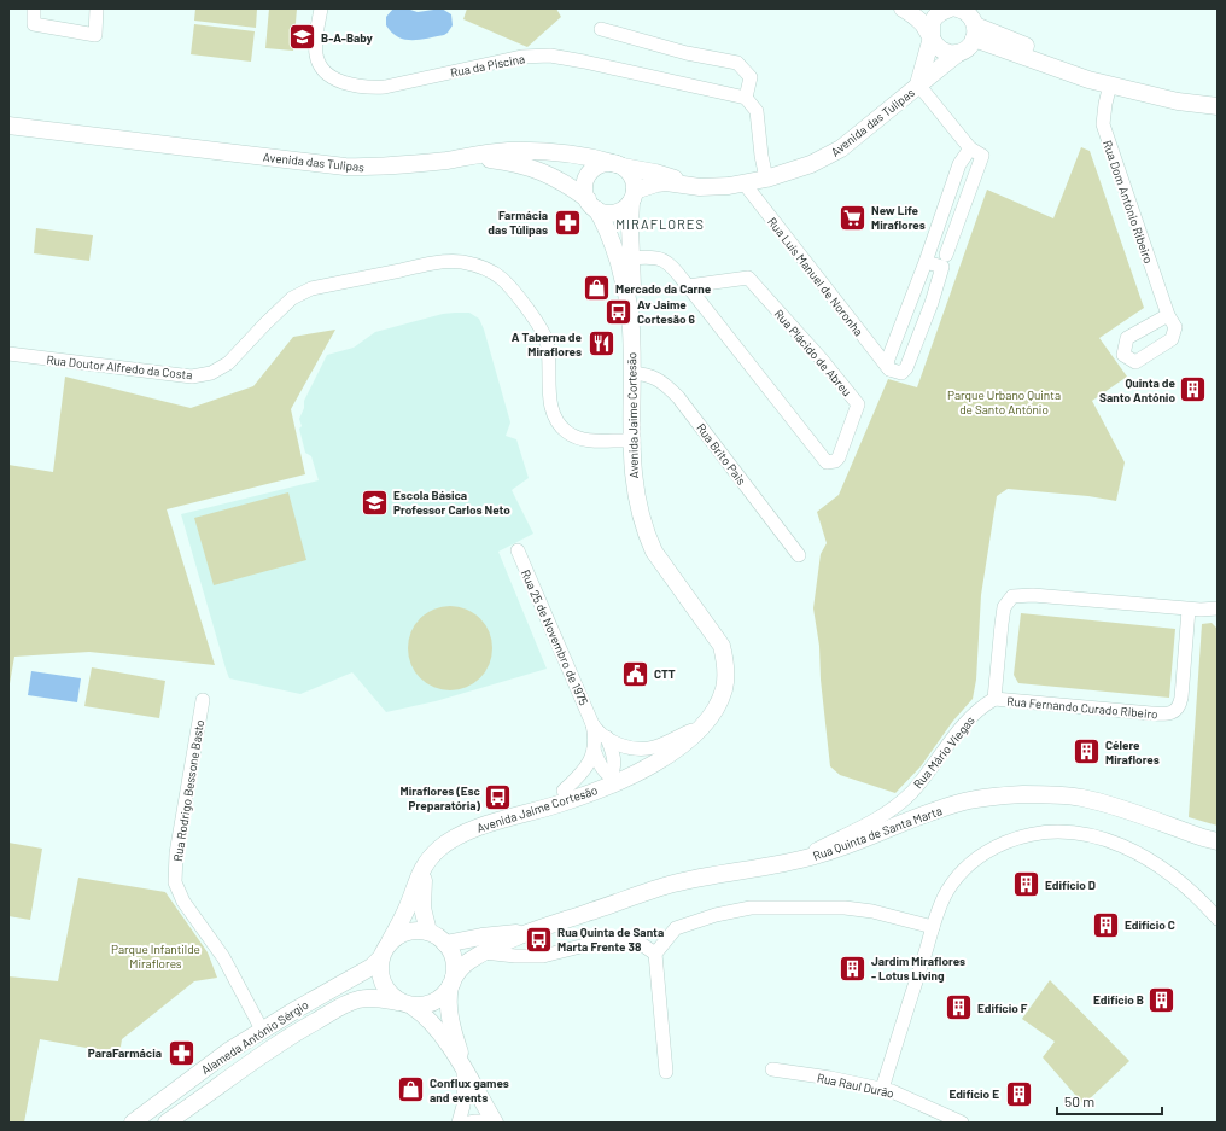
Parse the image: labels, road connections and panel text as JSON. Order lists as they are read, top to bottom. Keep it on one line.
{"streets":{"street":["Rua da Piscina","Avenida das Tulipas","Rua Dom António Ribeiro","Rua Luís Manuel de Noronha","Rua Plácido de Abreu","Rua Doutor Alfredo da Costa","Avenida Jaime Cortesão","Rua Brito Pais","Rua 25 de Novembro de 1975","Rua Fernando Curado Ribeiro","Rua Mário Viegas","Rua Rodrigo Bessone Basto","Rua Quinta de Santa Marta","Alameda António Sérgio","Rua Raul Durão"]},"crossings":[["Avenida das Tulipas","Rua Luís Manuel de Noronha"],["Avenida das Tulipas","Avenida Jaime Cortesão"],["Rua Plácido de Abreu","Avenida Jaime Cortesão"],["Rua Doutor Alfredo da Costa","Avenida Jaime Cortesão"],["Avenida Jaime Cortesão","Rua Brito Pais"],["Avenida Jaime Cortesão","Rua 25 de Novembro de 1975"],["Avenida Jaime Cortesão","Rua Quinta de Santa Marta"],["Avenida Jaime Cortesão","Alameda António Sérgio"],["Rua Fernando Curado Ribeiro","Rua Mário Viegas"],["Rua Mário Viegas","Rua Quinta de Santa Marta"],["Rua Rodrigo Bessone Basto","Alameda António Sérgio"],["Rua Quinta de Santa Marta","Alameda António Sérgio"]],"districts":["MIRAFLORES"],"parks":["Parque Urbano Quinta de Santo António","Parque Infantilde Miraflores"],"places":{"school or university":["B-A-Baby","Escola Básica Professor Carlos Neto"],"supermarket":["New Life Miraflores"],"pharmacy":["Farmácia das Túlipas","ParaFarmácia"],"shop":["Mercado da Carne","Conflux games and events"],"bus stop":["Av Jaime Cortesão 6","Miraflores (Esc Preparatória)","Rua Quinta de Santa Marta Frente 38"],"restaurant":["A Taberna de Miraflores"],"building":["Quinta de Santo António","Célere Miraflores","Edifício D","Edifício C","Jardim Miraflores - Lotus Living","Edifício B","Edifício F","Edifício E"],"public building":["CTT"]},"scale_bar":"50 m"}
